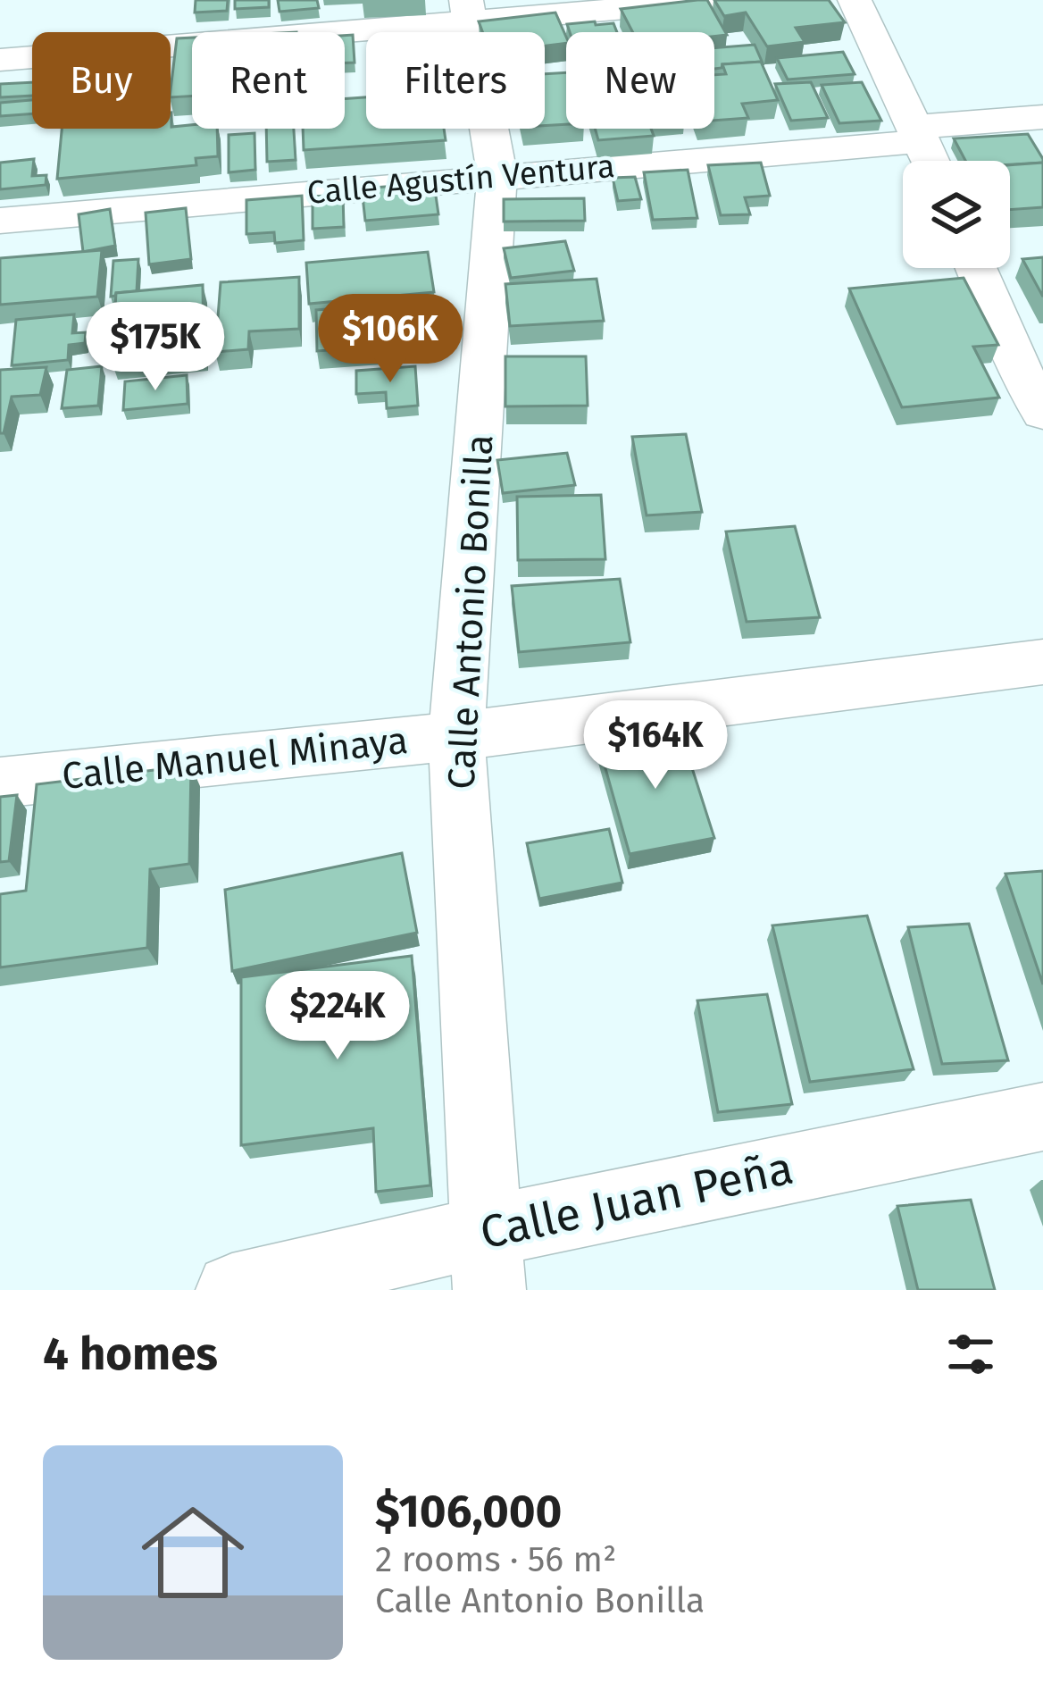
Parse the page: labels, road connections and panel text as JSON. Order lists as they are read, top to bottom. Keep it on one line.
{"streets":{"street":["Calle Agustín Ventura","Calle Antonio Bonilla","Calle Manuel Minaya","Calle Juan Peña"]},"crossings":[["Calle Agustín Ventura","Calle Antonio Bonilla"],["Calle Antonio Bonilla","Calle Manuel Minaya"],["Calle Antonio Bonilla","Calle Juan Peña"]],"page":{"chip":["Buy","Rent","Filters","New"],"price":["$106K","$175K","$164K","$224K"],"heading":"4 homes","list":[{"name":"$106,000","note":"2 rooms · 56 m² · Calle Antonio Bonilla"}]}}
